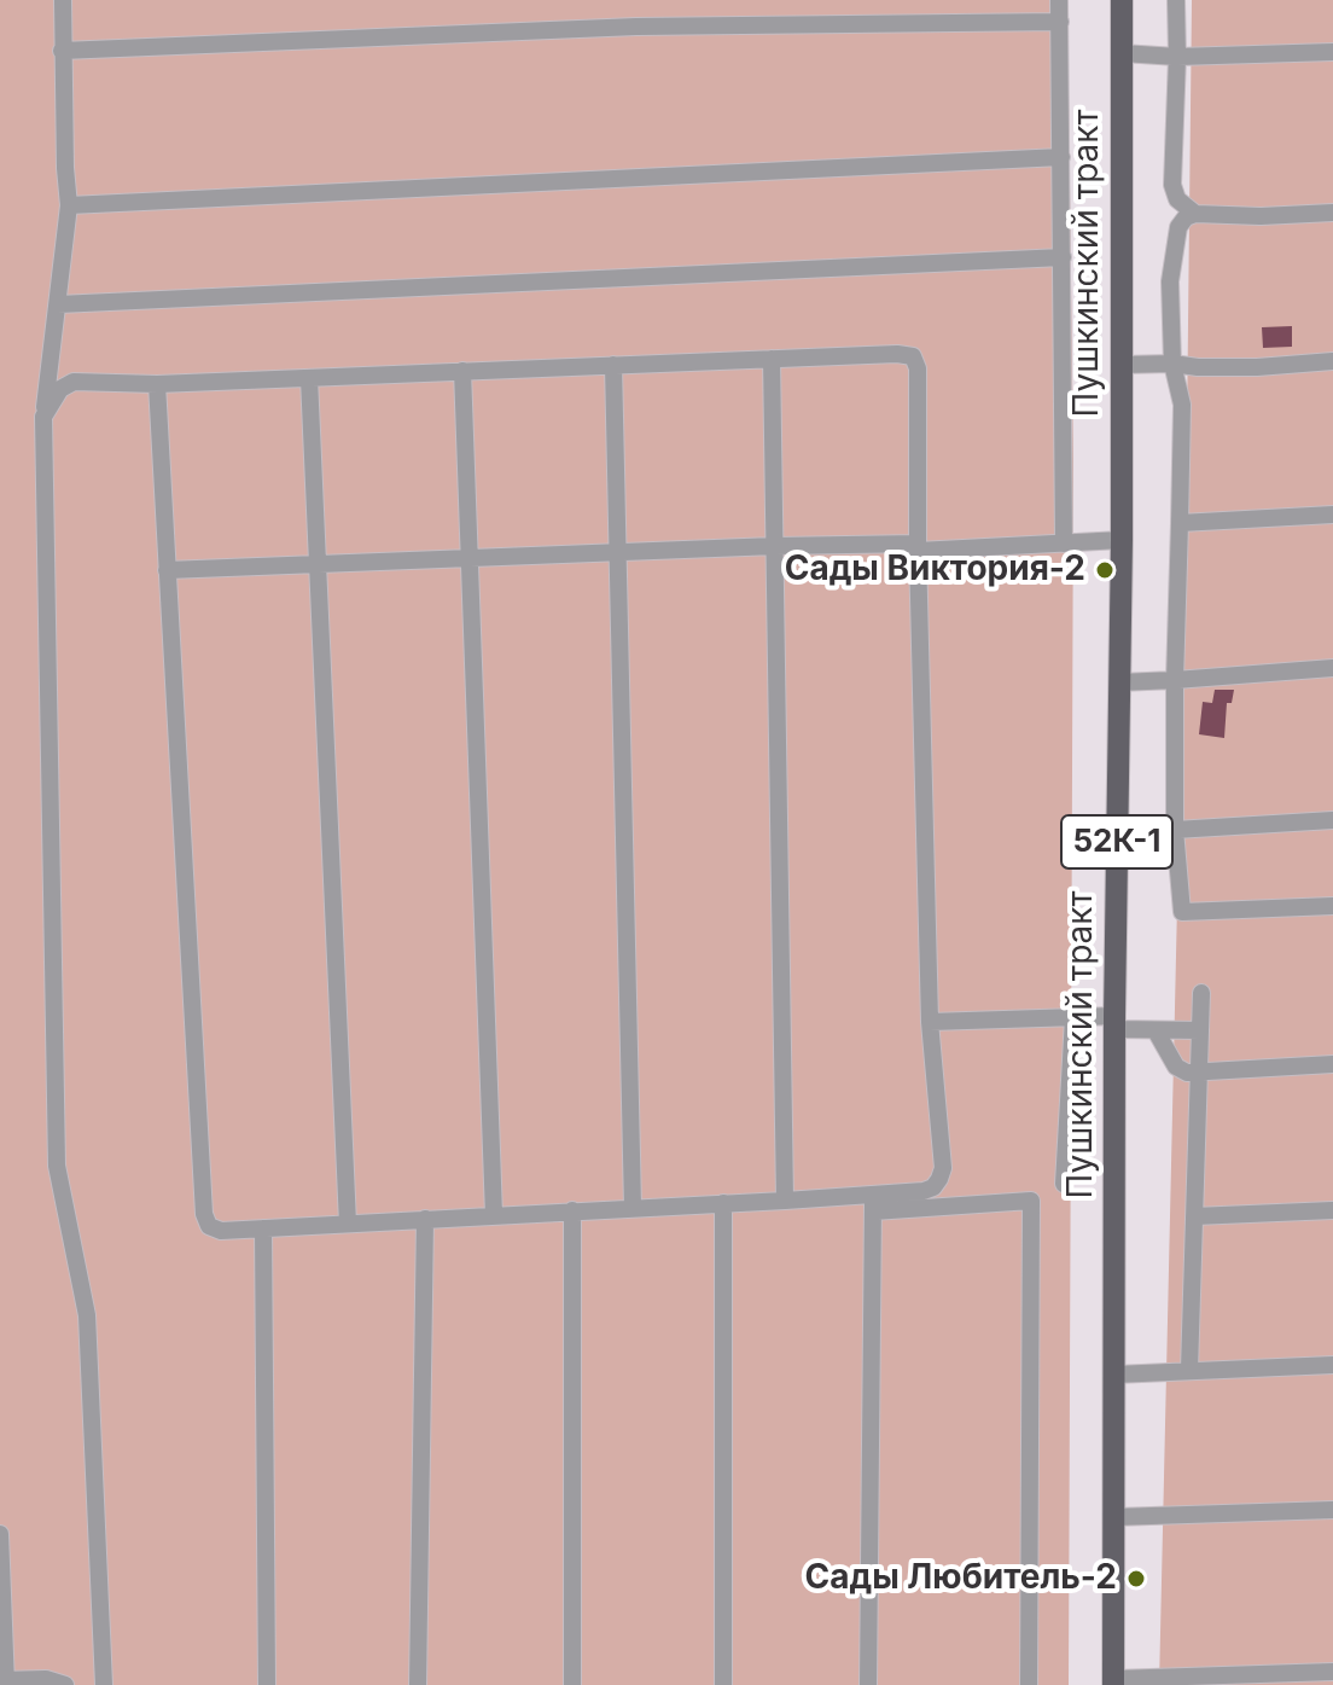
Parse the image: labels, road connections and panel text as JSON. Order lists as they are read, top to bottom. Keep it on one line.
{"streets":{"main road":["Пушкинский тракт","52К-1"]},"places":["Сады Виктория-2","Сады Любитель-2"]}
